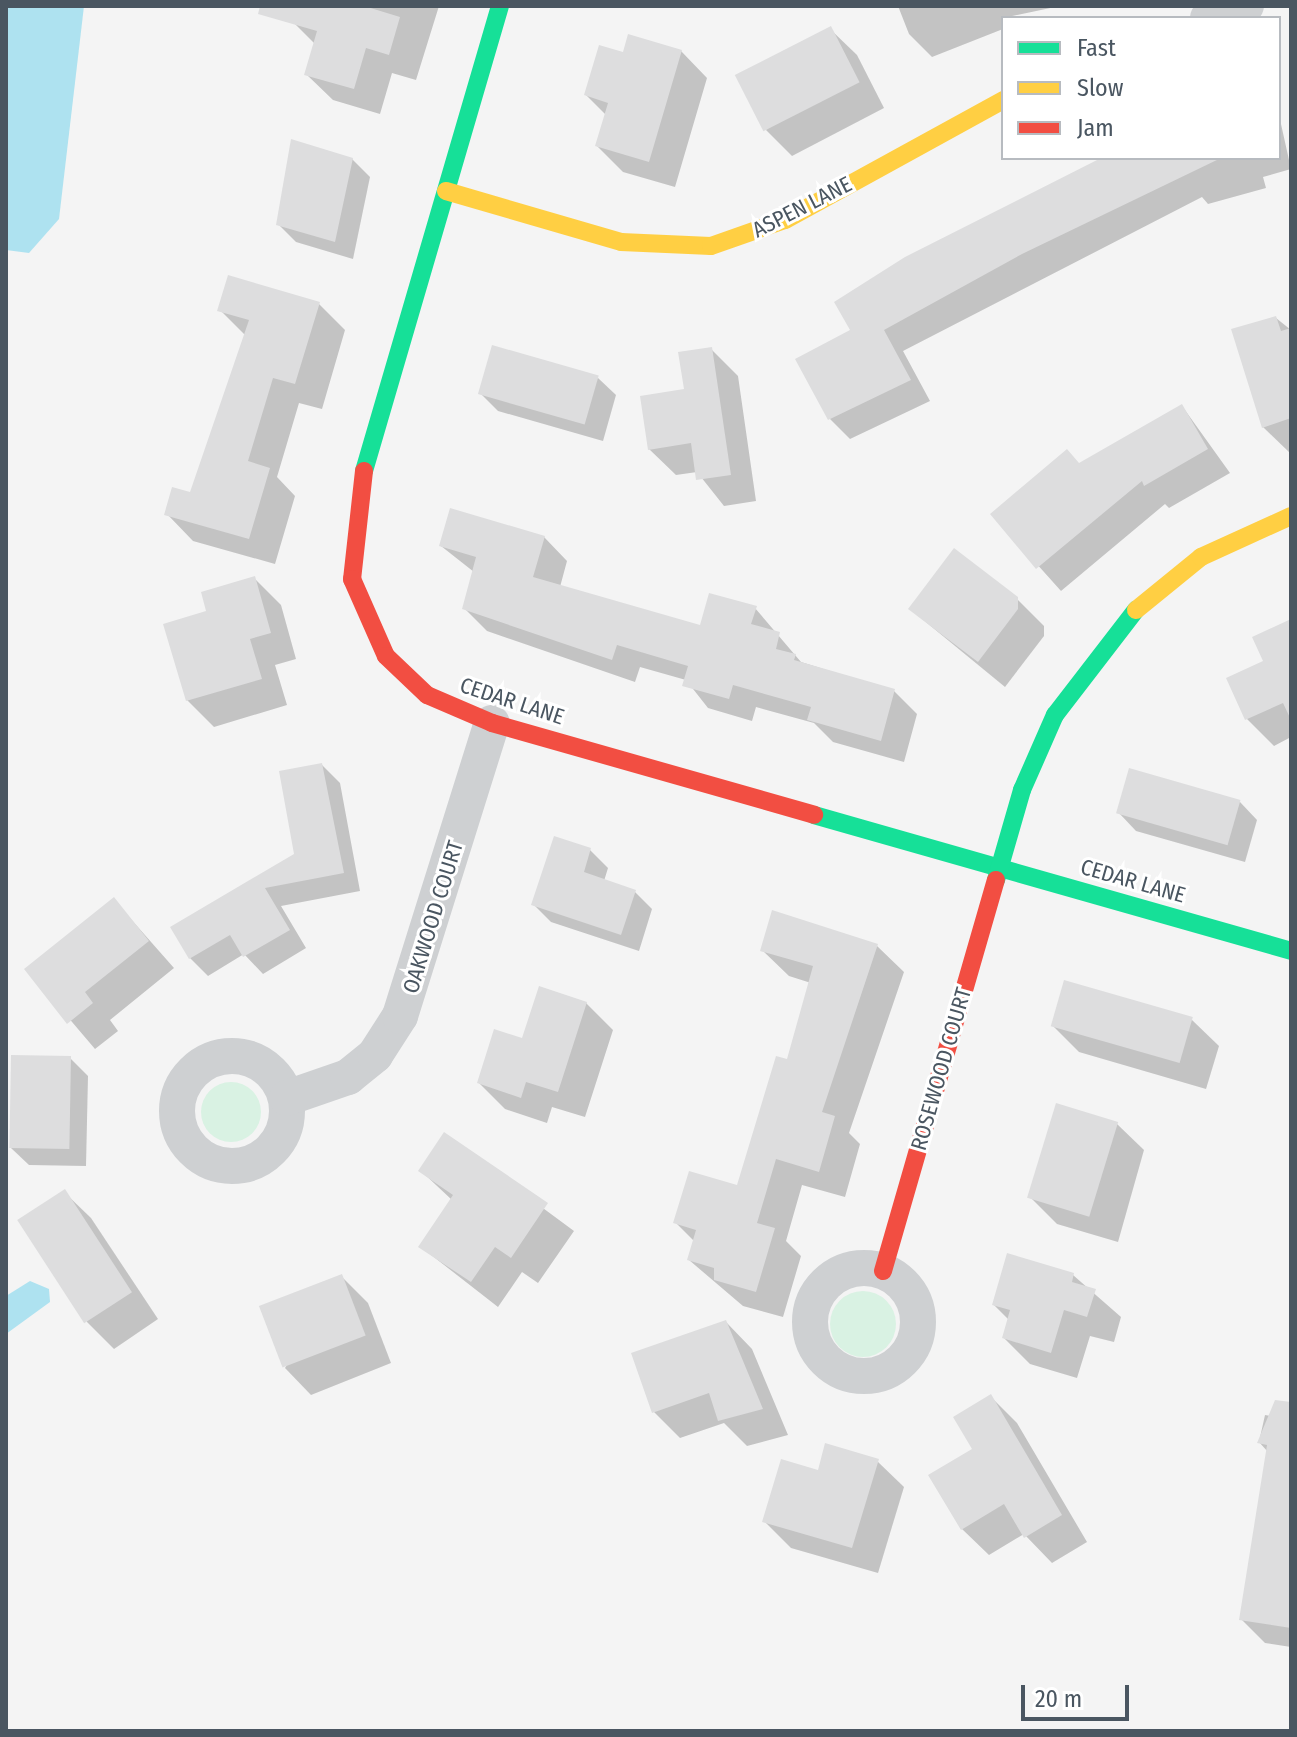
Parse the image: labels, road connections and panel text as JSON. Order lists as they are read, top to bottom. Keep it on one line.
{"streets":{"street":["ASPEN LANE","CEDAR LANE","OAKWOOD COURT","ROSEWOOD COURT"]},"crossings":[["ASPEN LANE","CEDAR LANE"],["CEDAR LANE","OAKWOOD COURT"],["CEDAR LANE","ROSEWOOD COURT"]],"legend":["Fast","Slow","Jam"],"scale_bar":"20 m"}
